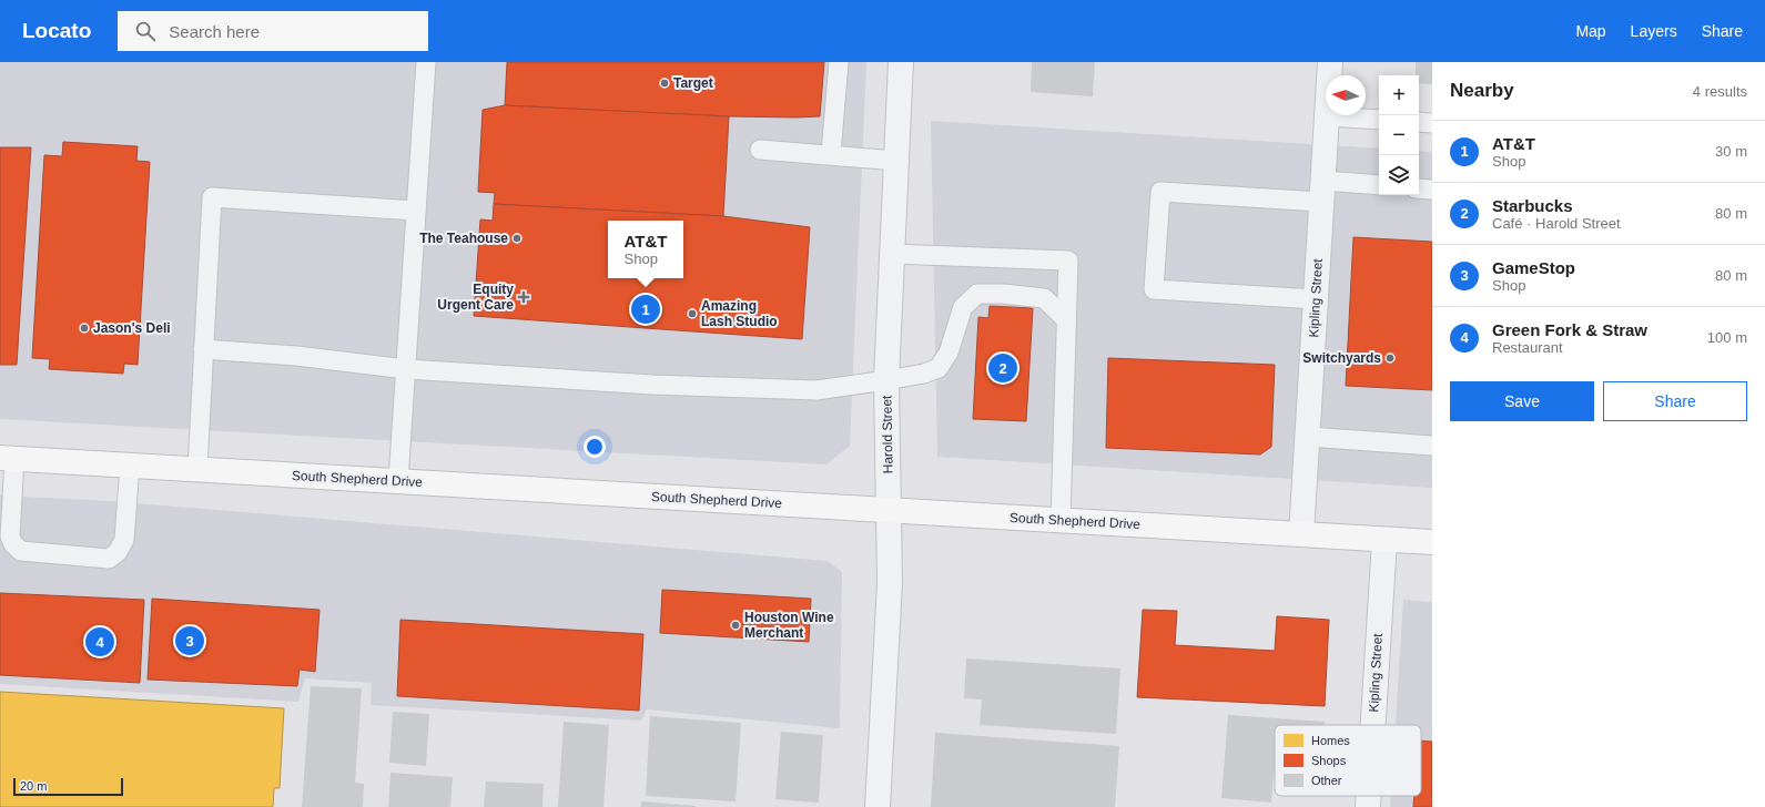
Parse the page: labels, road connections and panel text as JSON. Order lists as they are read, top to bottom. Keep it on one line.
{"streets":{"main road":["South Shepherd Drive"],"street":["Kipling Street","Harold Street"]},"crossings":[["Kipling Street","South Shepherd Drive"],["Harold Street","South Shepherd Drive"]],"places":{"other":["Target","The Teahouse","Amazing Lash Studio","Jason's Deli","Switchyards","Houston Wine Merchant"],"health":["Equity Urgent Care"]},"legend":["Homes","Shops","Other"],"scale_bar":"20 m","north":"left","page":{"header":"Locato","search":"Search here","nav":["Map","Layers","Share"],"heading":["Nearby","4 results"],"map_buttons":["+","−"],"list":[{"mark":"1","name":"AT&T","note":"Shop","value":"30 m"},{"mark":"2","name":"Starbucks","note":"Café · Harold Street","value":"80 m"},{"mark":"3","name":"GameStop","note":"Shop","value":"80 m"},{"mark":"4","name":"Green Fork & Straw","note":"Restaurant","value":"100 m"}],"popup":["AT&T","Shop"],"pins":["1","2","3","4"],"buttons":["Save","Share"],"scale":"20 m"}}
